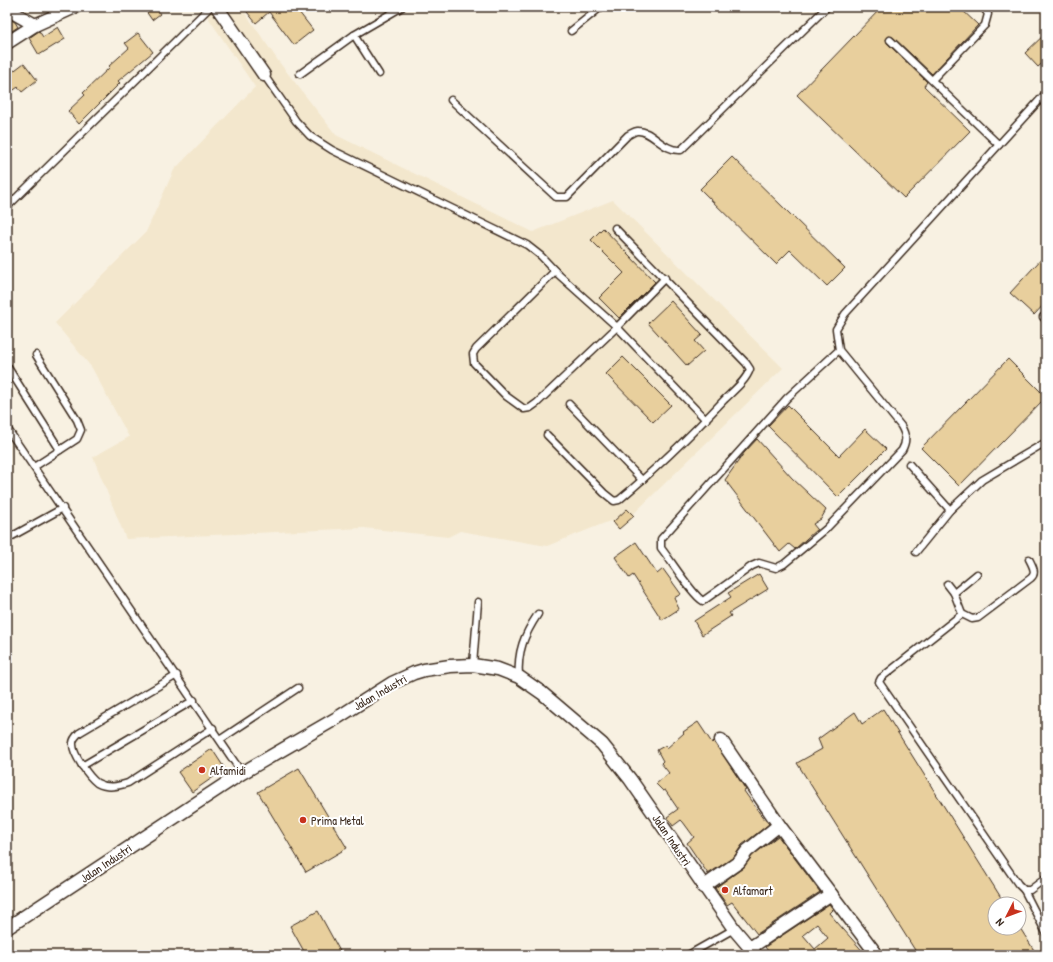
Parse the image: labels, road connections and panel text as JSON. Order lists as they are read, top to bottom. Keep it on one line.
{"streets":{"street":["Jalan Industri"]},"places":["Alfamidi","Prima Metal","Alfamart"],"north":"bottom left"}
